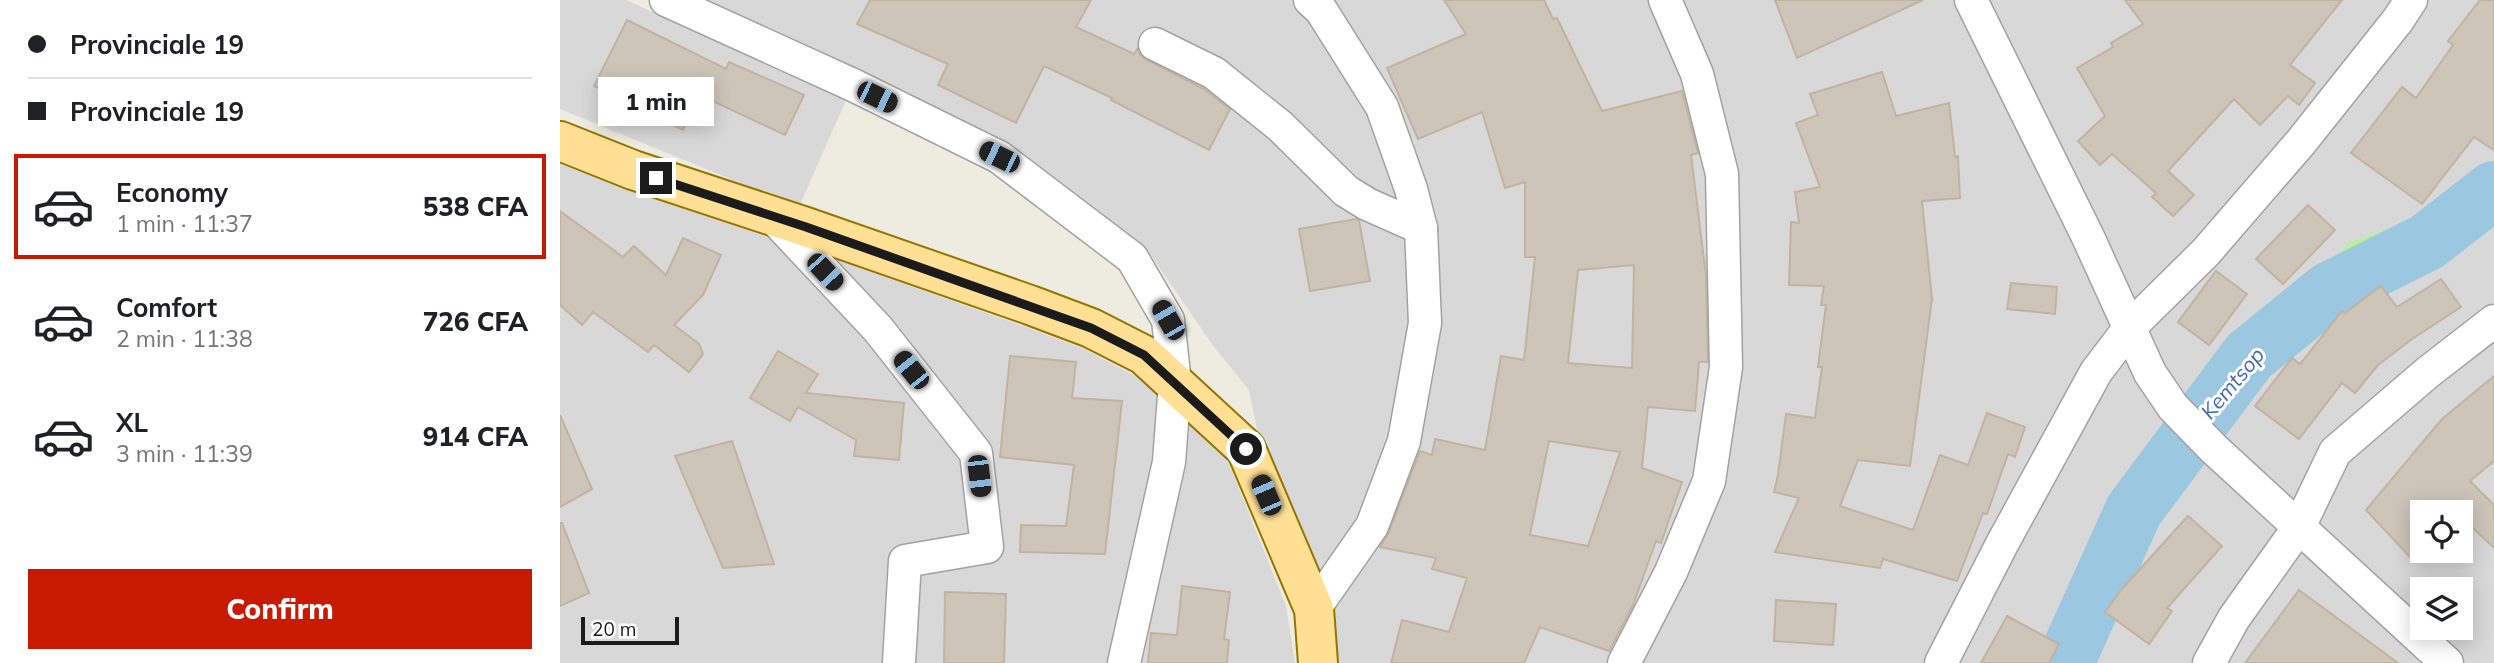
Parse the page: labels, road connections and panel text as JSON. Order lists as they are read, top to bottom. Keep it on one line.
{"water":["Kemtsop"],"scale_bar":"20 m","page":{"banner":["Provinciale 19","Provinciale 19"],"bubble":"1 min","list":[{"name":"Economy","note":"1 min · 11:37","value":"538 CFA"},{"name":"Comfort","note":"2 min · 11:38","value":"726 CFA"},{"name":"XL","note":"3 min · 11:39","value":"914 CFA"}],"buttons":"Confirm","scale":"20 m"}}
